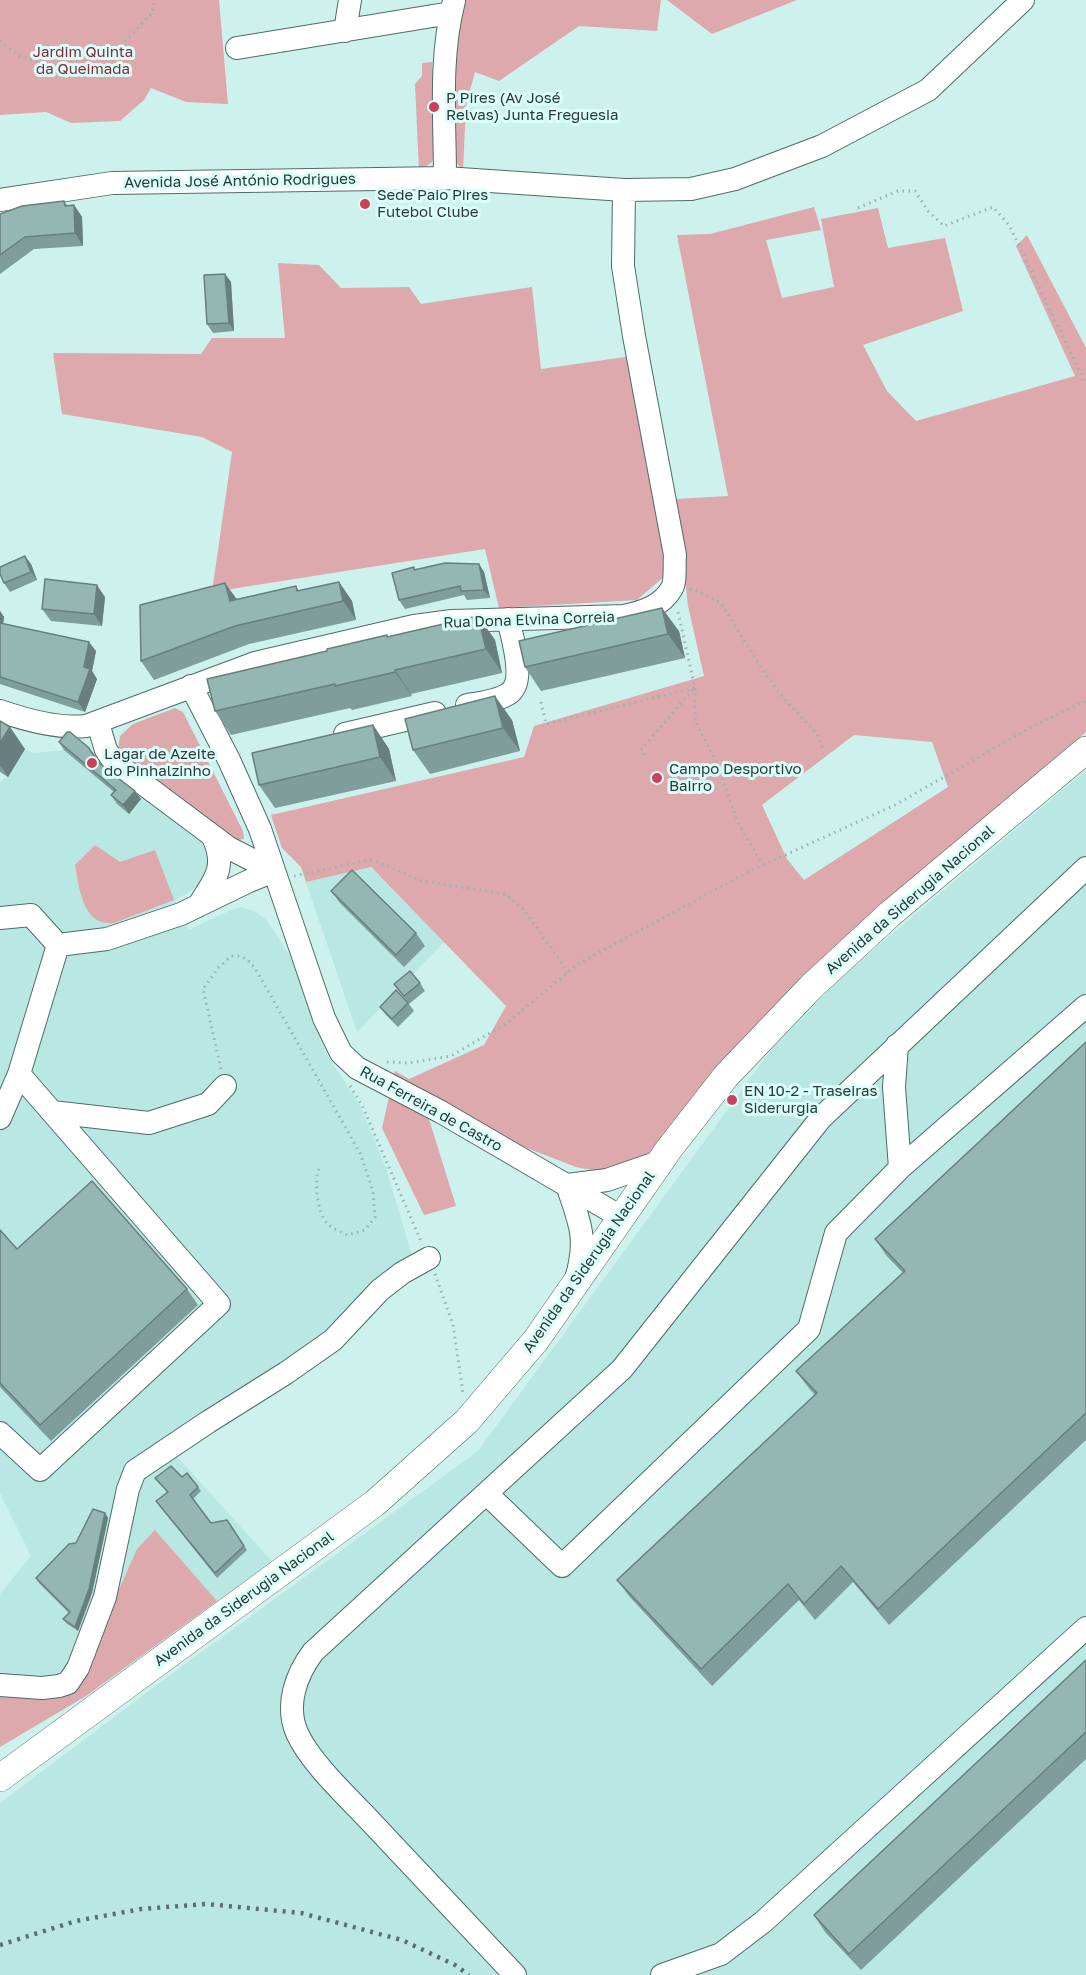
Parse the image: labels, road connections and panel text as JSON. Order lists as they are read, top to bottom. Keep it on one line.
{"streets":{"main road":["Avenida da Siderugia Nacional"],"street":["Avenida José António Rodrigues","Rua Dona Elvina Correia","Rua Ferreira de Castro"]},"crossings":[["Rua Dona Elvina Correia","Rua Ferreira de Castro"],["Avenida da Siderugia Nacional","Rua Ferreira de Castro"]],"parks":["Jardim Quinta da Queimada"],"places":["P Pires (Av José Relvas) Junta Freguesia","Sede Paio Pires Futebol Clube","Lagar de Azeite do Pinhalzinho","Campo Desportivo Bairro","EN 10-2 - Traseiras Siderurgia"]}
